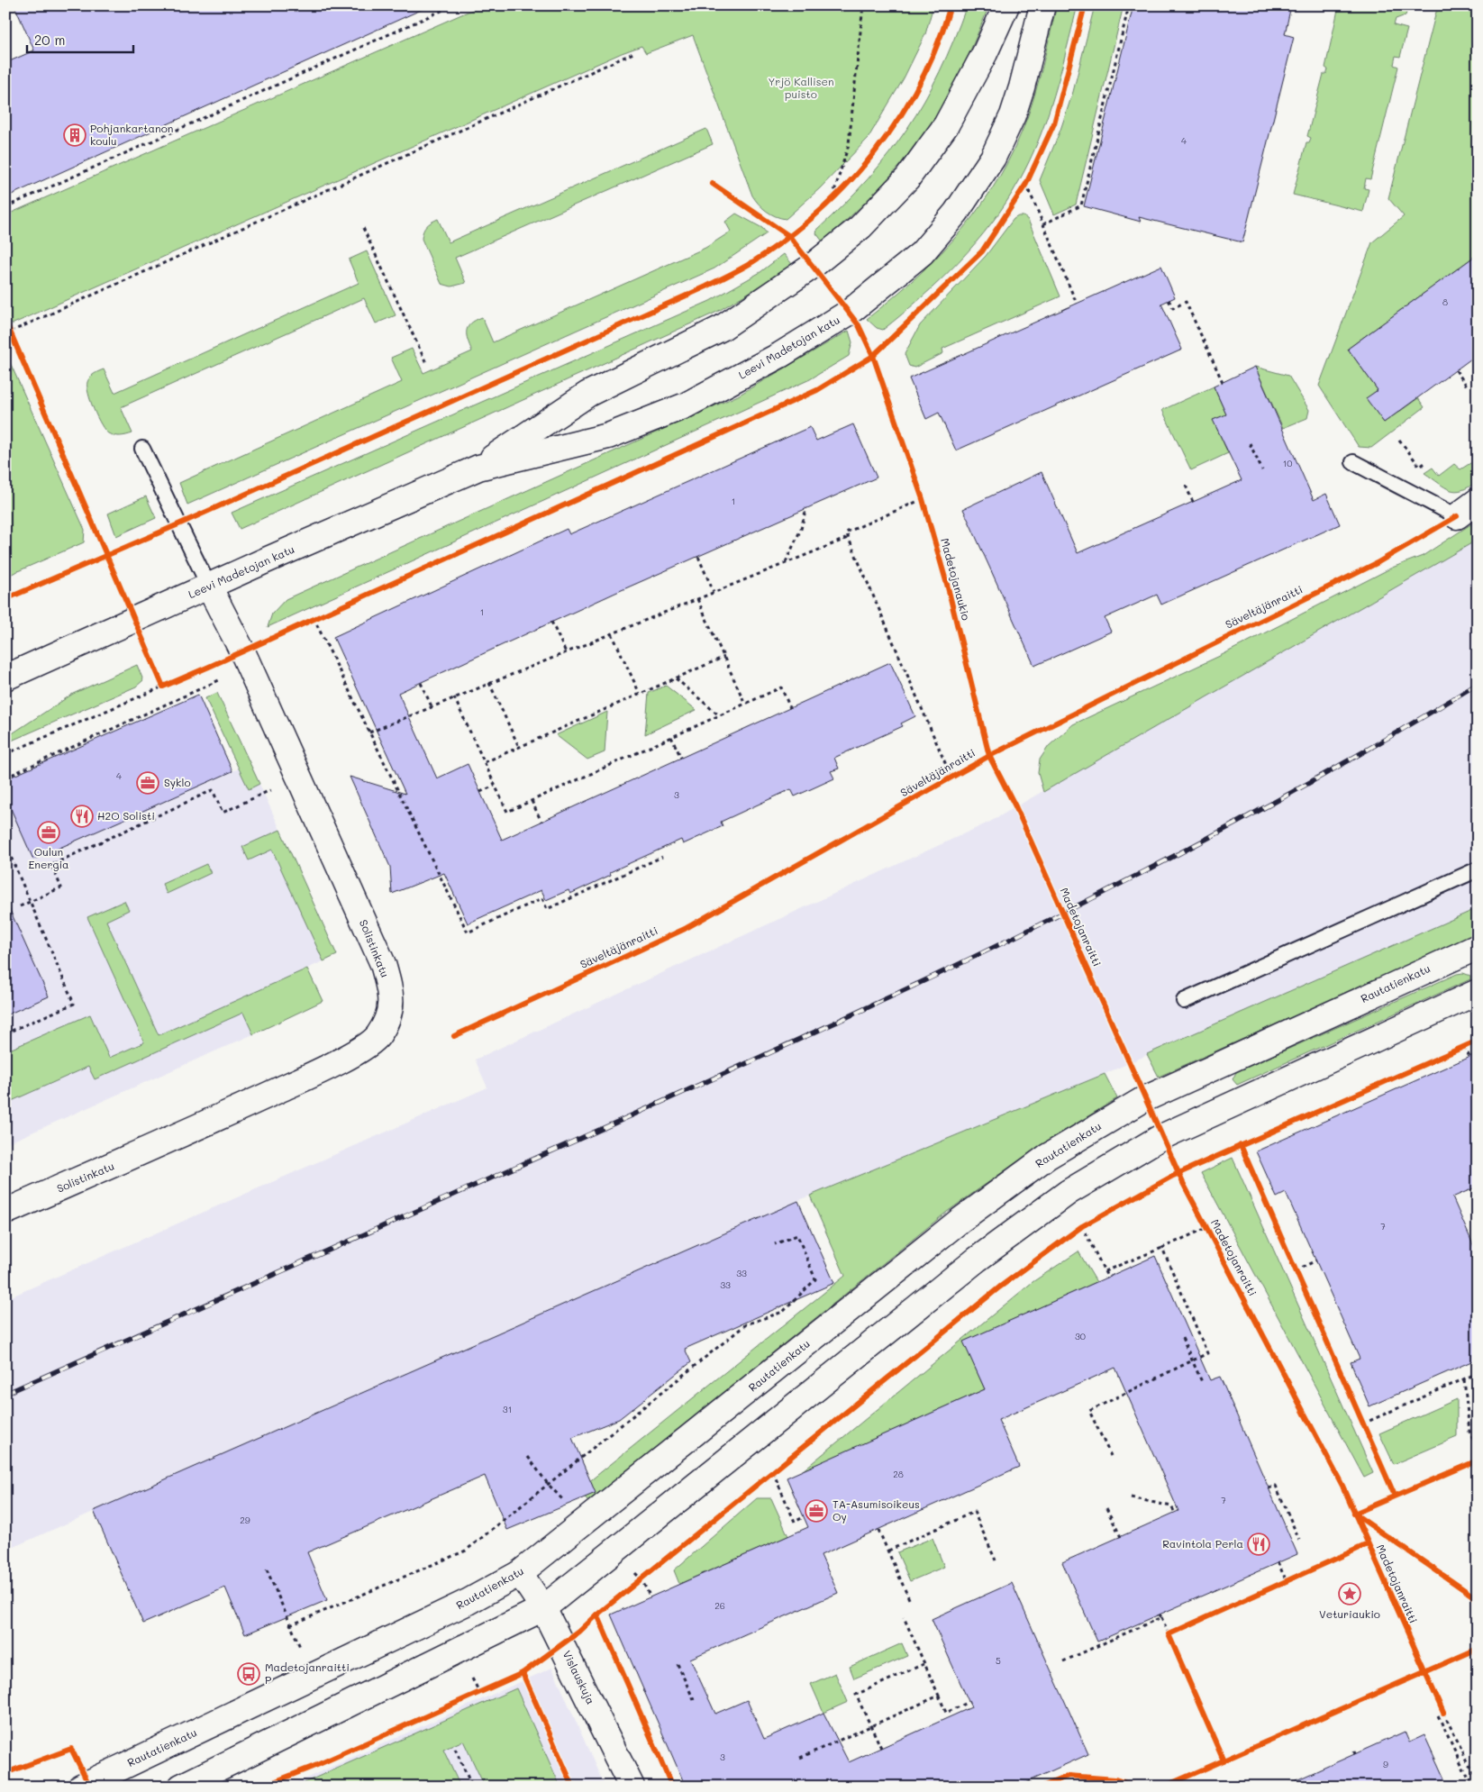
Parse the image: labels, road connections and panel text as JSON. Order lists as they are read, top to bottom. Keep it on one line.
{"streets":{"street":["Leevi Madetojan katu","Solistinkatu","Rautatienkatu","Vislauskuja"],"cycle path":["Madetojanaukio","Säveltäjänraitti","Madetojanraitti"]},"crossings":[["Leevi Madetojan katu","Solistinkatu"],["Rautatienkatu","Vislauskuja"]],"parks":["Yrjö Kallisen puisto"],"places":{"building":["Pohjankartanon koulu"],"office":["Syklo","Oulun Energia","TA-Asumisoikeus Oy"],"restaurant":["H2O Solisti","Ravintola Perla"],"place":["Veturiaukio"],"bus stop":["Madetojanraitti P"]},"house_numbers":["4","8","10","1","1","4","3","7","33","33","30","31","28","7","29","26","5","3","9"],"scale_bar":"20 m"}
